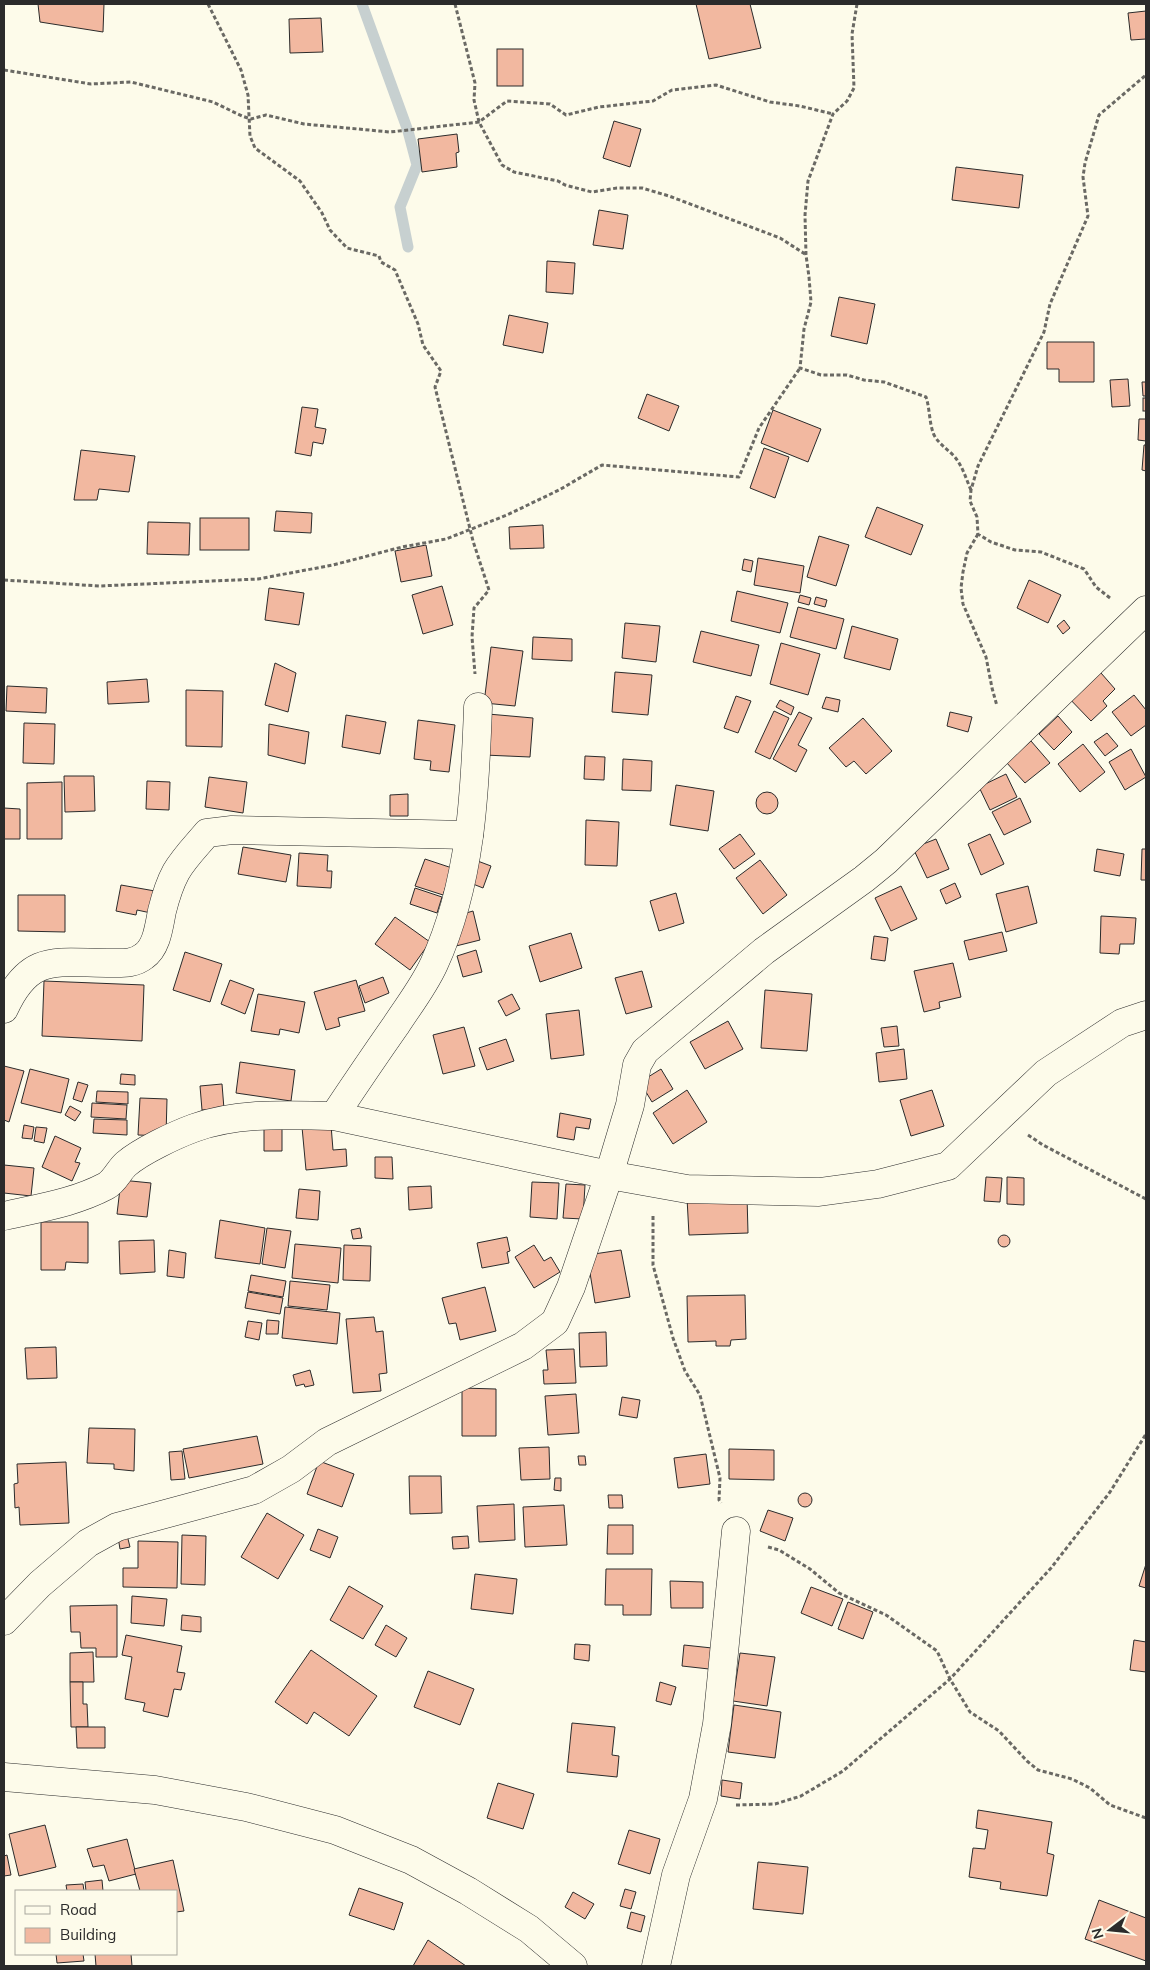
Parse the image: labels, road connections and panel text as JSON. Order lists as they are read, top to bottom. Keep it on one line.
{"legend":["Road","Building"],"north":"left"}
